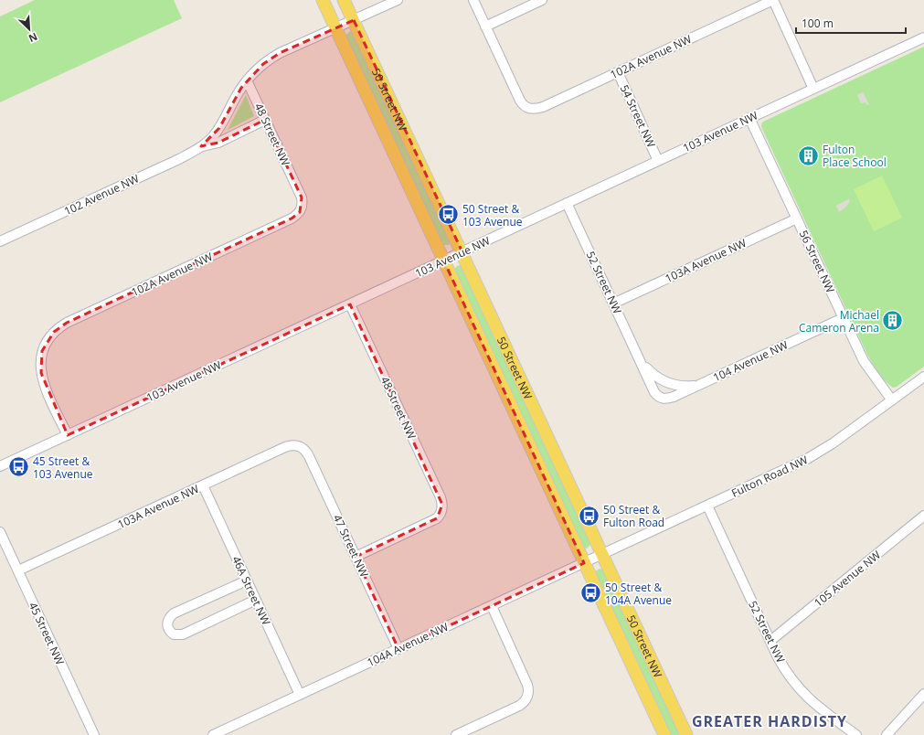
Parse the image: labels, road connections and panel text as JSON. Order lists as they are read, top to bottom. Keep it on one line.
{"streets":{"main road":["50 Street NW"],"street":["102A Avenue NW","54 Street NW","103 Avenue NW","48 Street NW","102 Avenue NW","103A Avenue NW","56 Street NW","52 Street NW","104 Avenue NW","Fulton Road NW","47 Street NW","105 Avenue NW","46A Street NW","45 Street NW","104A Avenue NW"]},"crossings":[["102A Avenue NW","54 Street NW"],["102A Avenue NW","103 Avenue NW"],["102A Avenue NW","48 Street NW"],["50 Street NW","103 Avenue NW"],["50 Street NW","102 Avenue NW"],["50 Street NW","Fulton Road NW"],["50 Street NW","104A Avenue NW"],["54 Street NW","103 Avenue NW"],["103 Avenue NW","48 Street NW"],["103 Avenue NW","56 Street NW"],["103 Avenue NW","52 Street NW"],["48 Street NW","102 Avenue NW"],["48 Street NW","47 Street NW"],["103A Avenue NW","56 Street NW"],["103A Avenue NW","52 Street NW"],["103A Avenue NW","47 Street NW"],["103A Avenue NW","46A Street NW"],["103A Avenue NW","45 Street NW"],["56 Street NW","104 Avenue NW"],["56 Street NW","Fulton Road NW"],["52 Street NW","104 Avenue NW"],["52 Street NW","Fulton Road NW"],["52 Street NW","105 Avenue NW"],["Fulton Road NW","104A Avenue NW"],["47 Street NW","104A Avenue NW"],["46A Street NW","104A Avenue NW"]],"districts":["GREATER HARDISTY"],"places":{"building":["Fulton Place School","Michael Cameron Arena"],"bus stop":["50 Street & 103 Avenue","45 Street & 103 Avenue","50 Street & Fulton Road","50 Street & 104A Avenue"]},"scale_bar":"100 m","north":"bottom right"}
